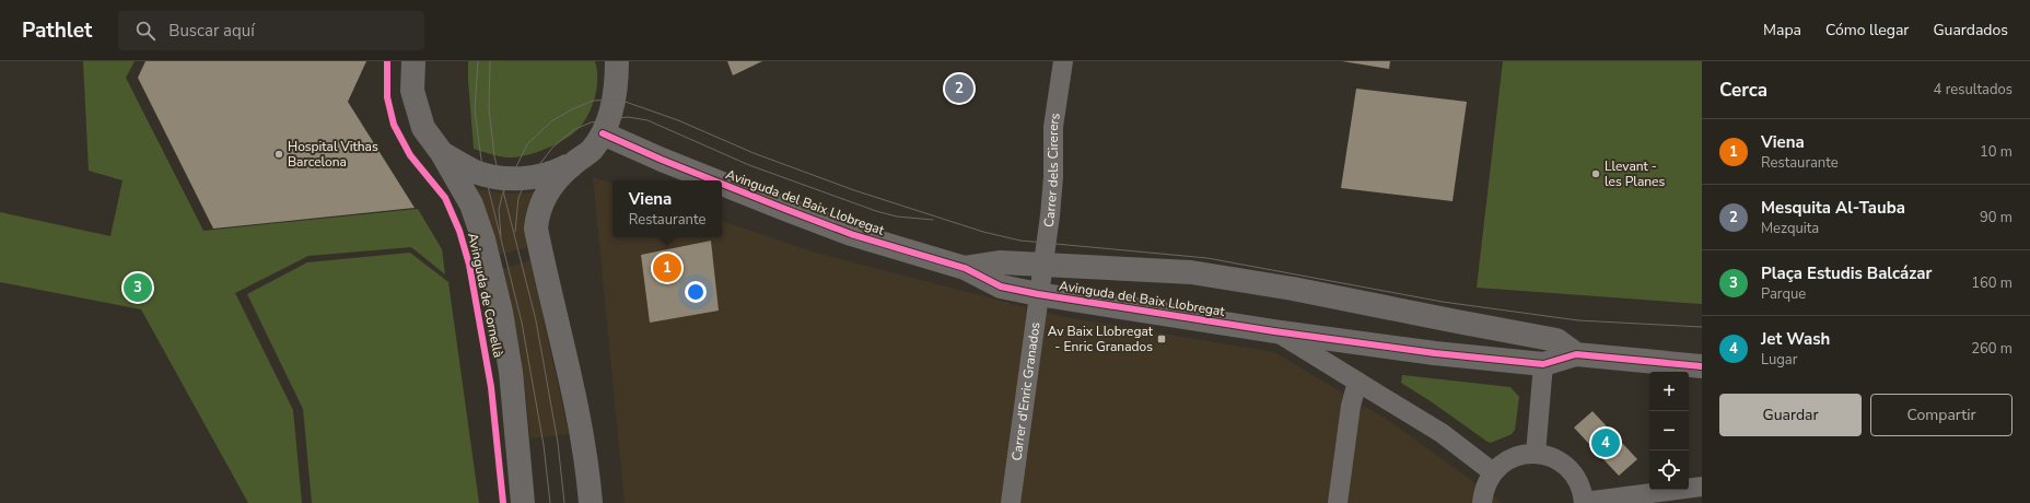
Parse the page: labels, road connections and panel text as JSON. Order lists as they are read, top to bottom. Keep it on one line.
{"streets":{"street":["Carrer dels Cirerers","Avinguda del Baix Llobregat","Avinguda de Cornellà","Carrer d'Enric Granados"]},"crossings":[["Carrer dels Cirerers","Avinguda del Baix Llobregat"],["Carrer dels Cirerers","Carrer d'Enric Granados"],["Avinguda del Baix Llobregat","Avinguda de Cornellà"],["Avinguda del Baix Llobregat","Carrer d'Enric Granados"]],"places":{"other":["Hospital Vithas Barcelona","Llevant - les Planes"],"transit":["Av Baix Llobregat - Enric Granados"]},"page":{"header":"Pathlet","search":"Buscar aquí","nav":["Mapa","Cómo llegar","Guardados"],"heading":["Cerca","4 resultados"],"pins":["2","1","3","4"],"list":[{"mark":"1","name":"Viena","note":"Restaurante","value":"10 m"},{"mark":"2","name":"Mesquita Al-Tauba","note":"Mezquita","value":"90 m"},{"mark":"3","name":"Plaça Estudis Balcázar","note":"Parque","value":"160 m"},{"mark":"4","name":"Jet Wash","note":"Lugar","value":"260 m"}],"popup":["Viena","Restaurante"],"map_buttons":["+","−"],"buttons":["Guardar","Compartir"]}}
